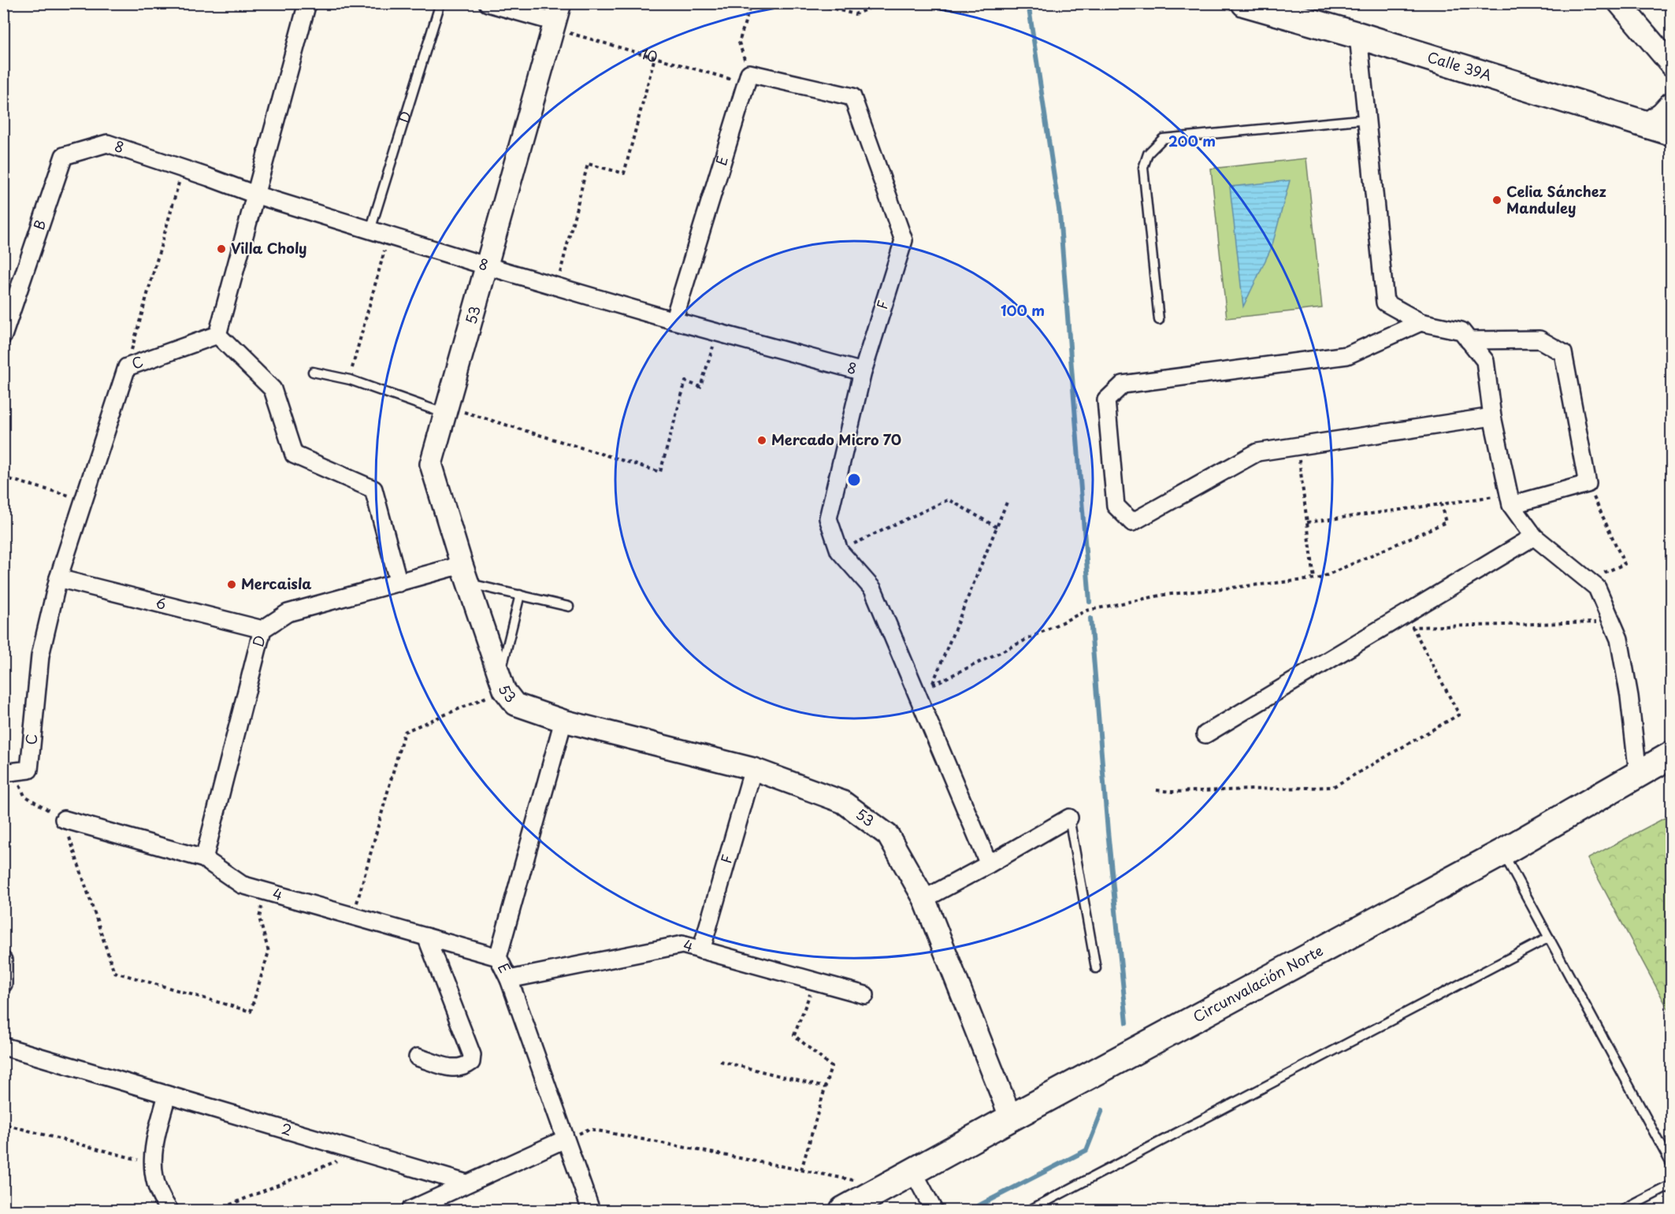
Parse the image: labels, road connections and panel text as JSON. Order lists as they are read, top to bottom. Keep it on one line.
{"streets":{"main road":["Calle 39A","Circunvalación Norte"],"street":["D","8","E","B","F","53","C","6","4","2"],"path":["10"]},"crossings":[["10","E"],["10","F"],["10","53"],["D","8"],["D","53"],["D","6"],["D","4"],["8","E"],["8","B"],["8","F"],["8","53"],["E","F"],["E","53"],["E","4"],["F","53"],["F","4"],["53","Circunvalación Norte"],["C","6"]],"places":["Celia Sánchez Manduley","Villa Choly","Mercado Micro 70","Mercaisla"],"rings":["200 m","100 m"]}
